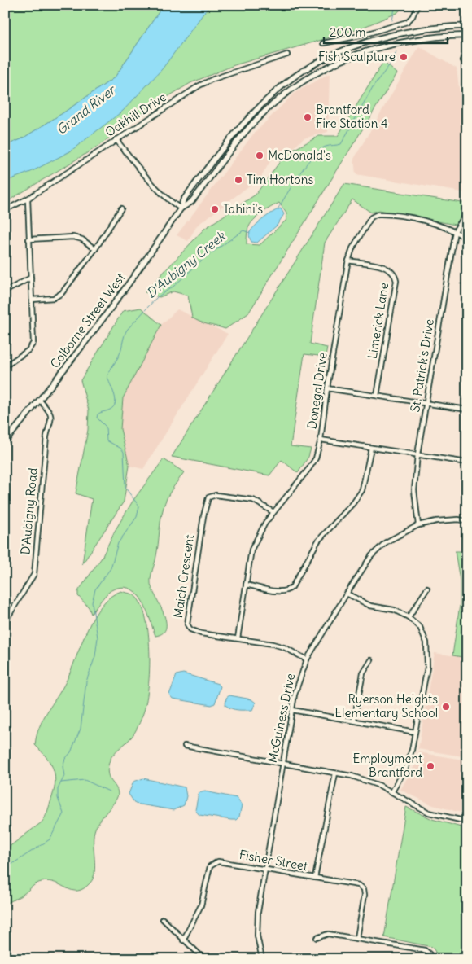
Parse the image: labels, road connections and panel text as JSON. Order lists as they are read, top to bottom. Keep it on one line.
{"streets":{"main road":["Colborne Street West"],"street":["Oakhill Drive","Limerick Lane","St. Patrick's Drive","Donegal Drive","D'Aubigny Road","Maich Crescent","McGuiness Drive","Fisher Street"]},"crossings":[["Colborne Street West","D'Aubigny Road"],["Limerick Lane","Donegal Drive"],["St. Patrick's Drive","Donegal Drive"],["St. Patrick's Drive","McGuiness Drive"],["Donegal Drive","Maich Crescent"],["Maich Crescent","McGuiness Drive"],["McGuiness Drive","Fisher Street"]],"water":["Grand River","D'Aubigny Creek"],"places":["Fish Sculpture","Brantford Fire Station 4","McDonald's","Tim Hortons","Tahini's","Ryerson Heights Elementary School","Employment Brantford"],"scale_bar":"200 m"}
